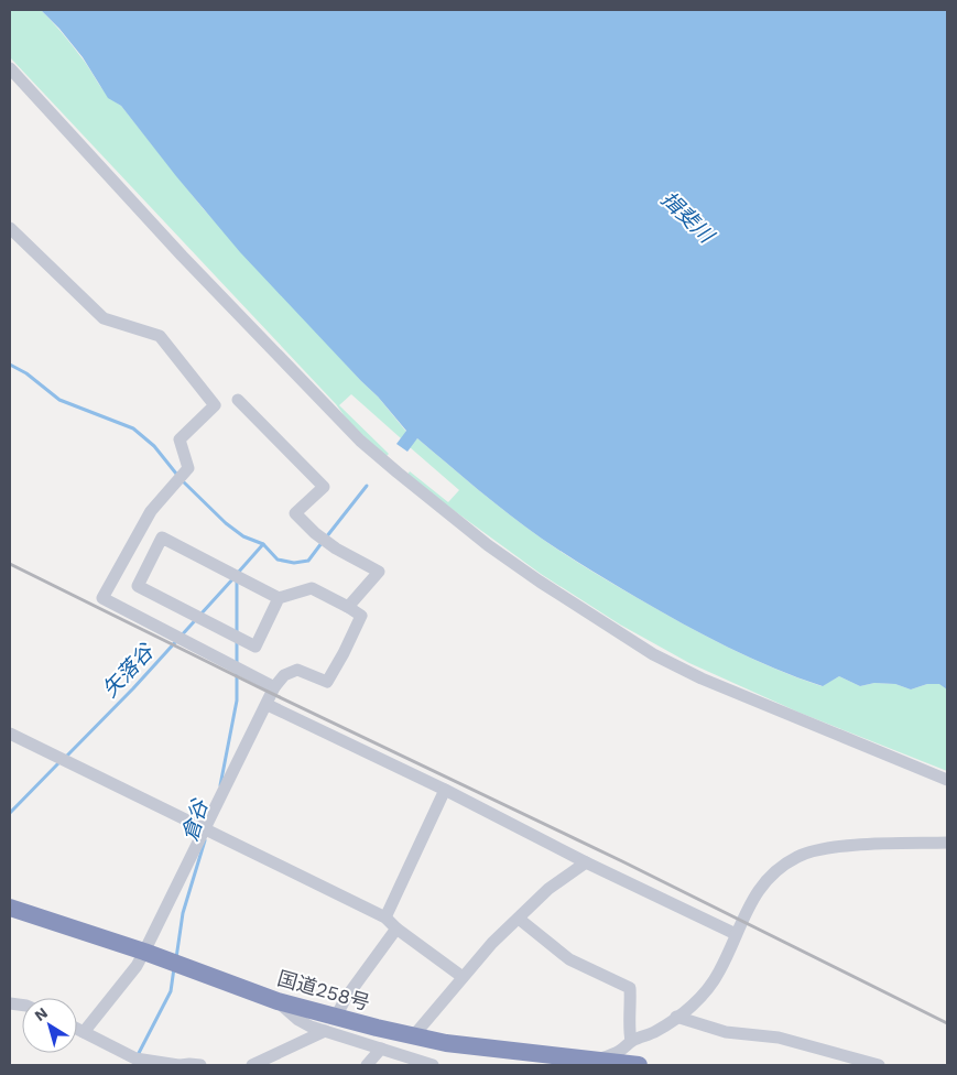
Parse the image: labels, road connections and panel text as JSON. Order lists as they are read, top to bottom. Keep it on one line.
{"streets":{"highway":["国道258号"]},"water":["揖斐川","矢落谷","倉谷"],"north":"top left"}
